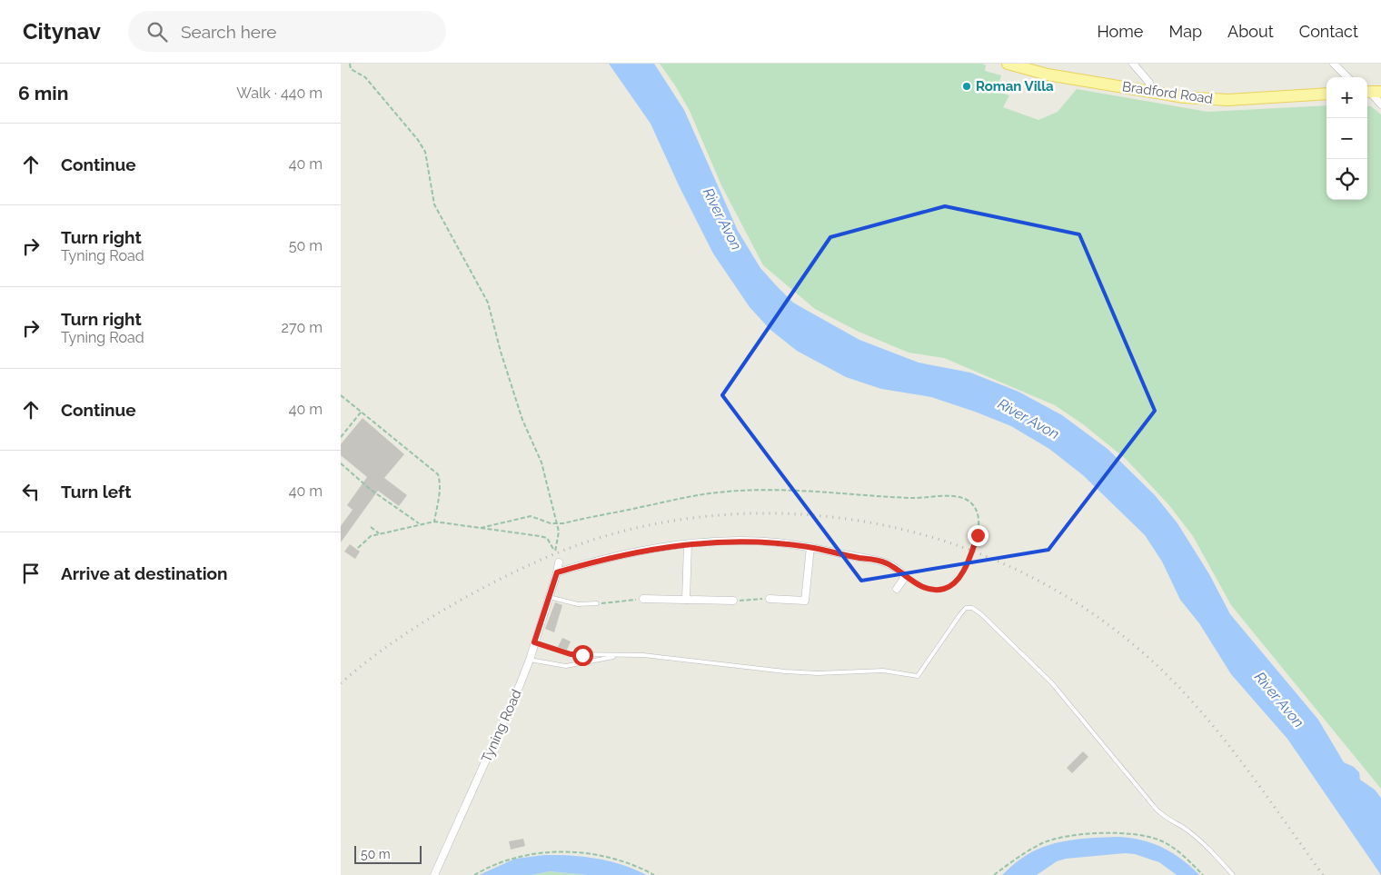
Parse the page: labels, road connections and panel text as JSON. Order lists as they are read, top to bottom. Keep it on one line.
{"streets":{"main road":["Bradford Road"],"street":["Tyning Road"]},"water":["River Avon"],"places":["Roman Villa"],"scale_bar":"50 m","page":{"header":"Citynav","search":"Search here","nav":["Home","Map","About","Contact"],"heading":["6 min","Walk · 440 m"],"map_buttons":["+","−"],"list":[["Continue","40 m"],["Turn right","Tyning Road","50 m"],["Turn right","Tyning Road","270 m"],["Continue","40 m"],["Turn left","40 m"],"Arrive at destination"],"scale":"50 m"}}
